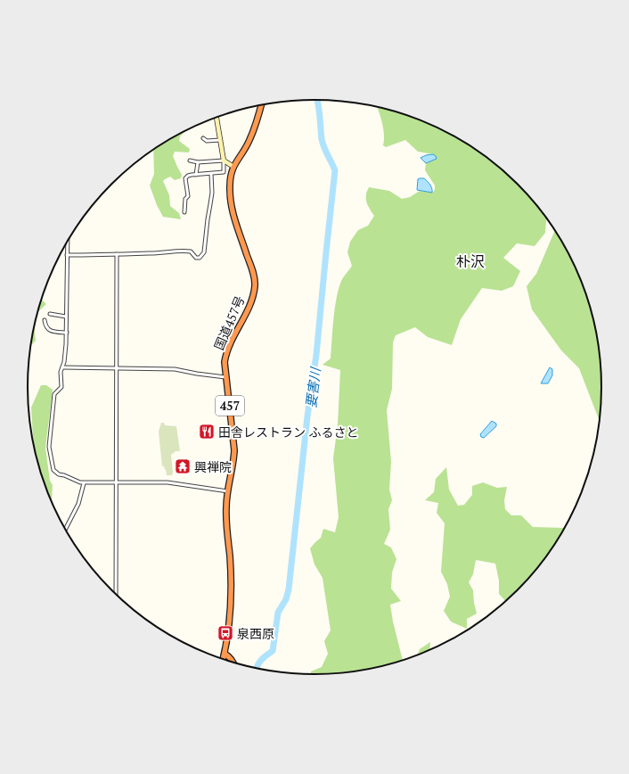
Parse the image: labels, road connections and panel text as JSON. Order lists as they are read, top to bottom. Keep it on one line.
{"streets":{"highway":["国道457号","457"]},"crossings":[["国道457号","457"]],"districts":["朴沢"],"water":["要害川"],"places":{"restaurant":["田舎レストラン ふるさと"],"temple":["興禅院"],"bus stop":["泉西原"]}}
